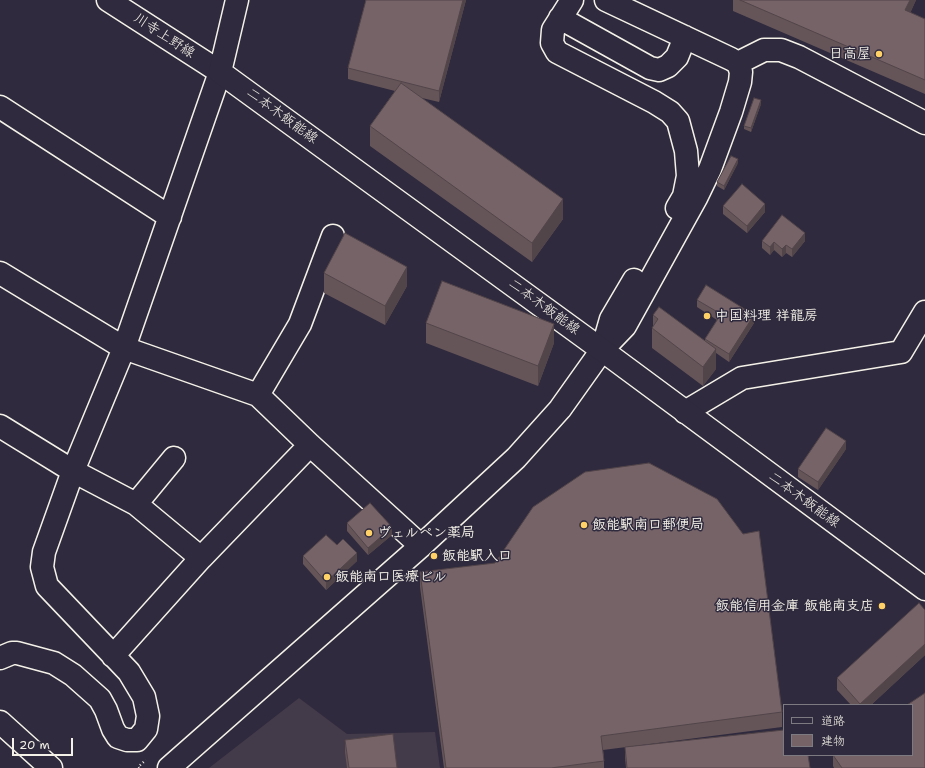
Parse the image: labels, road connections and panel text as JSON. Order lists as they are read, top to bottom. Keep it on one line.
{"streets":{"street":["川寺上野線","二本木飯能線"]},"crossings":[["川寺上野線","二本木飯能線"]],"places":["日高屋","中国料理 祥龍房","飯能駅南口郵便局","ヴェルペン薬局","飯能駅入口","飯能南口医療ビル","飯能信用金庫 飯能南支店"],"legend":["道路","建物"],"scale_bar":"20 m"}
